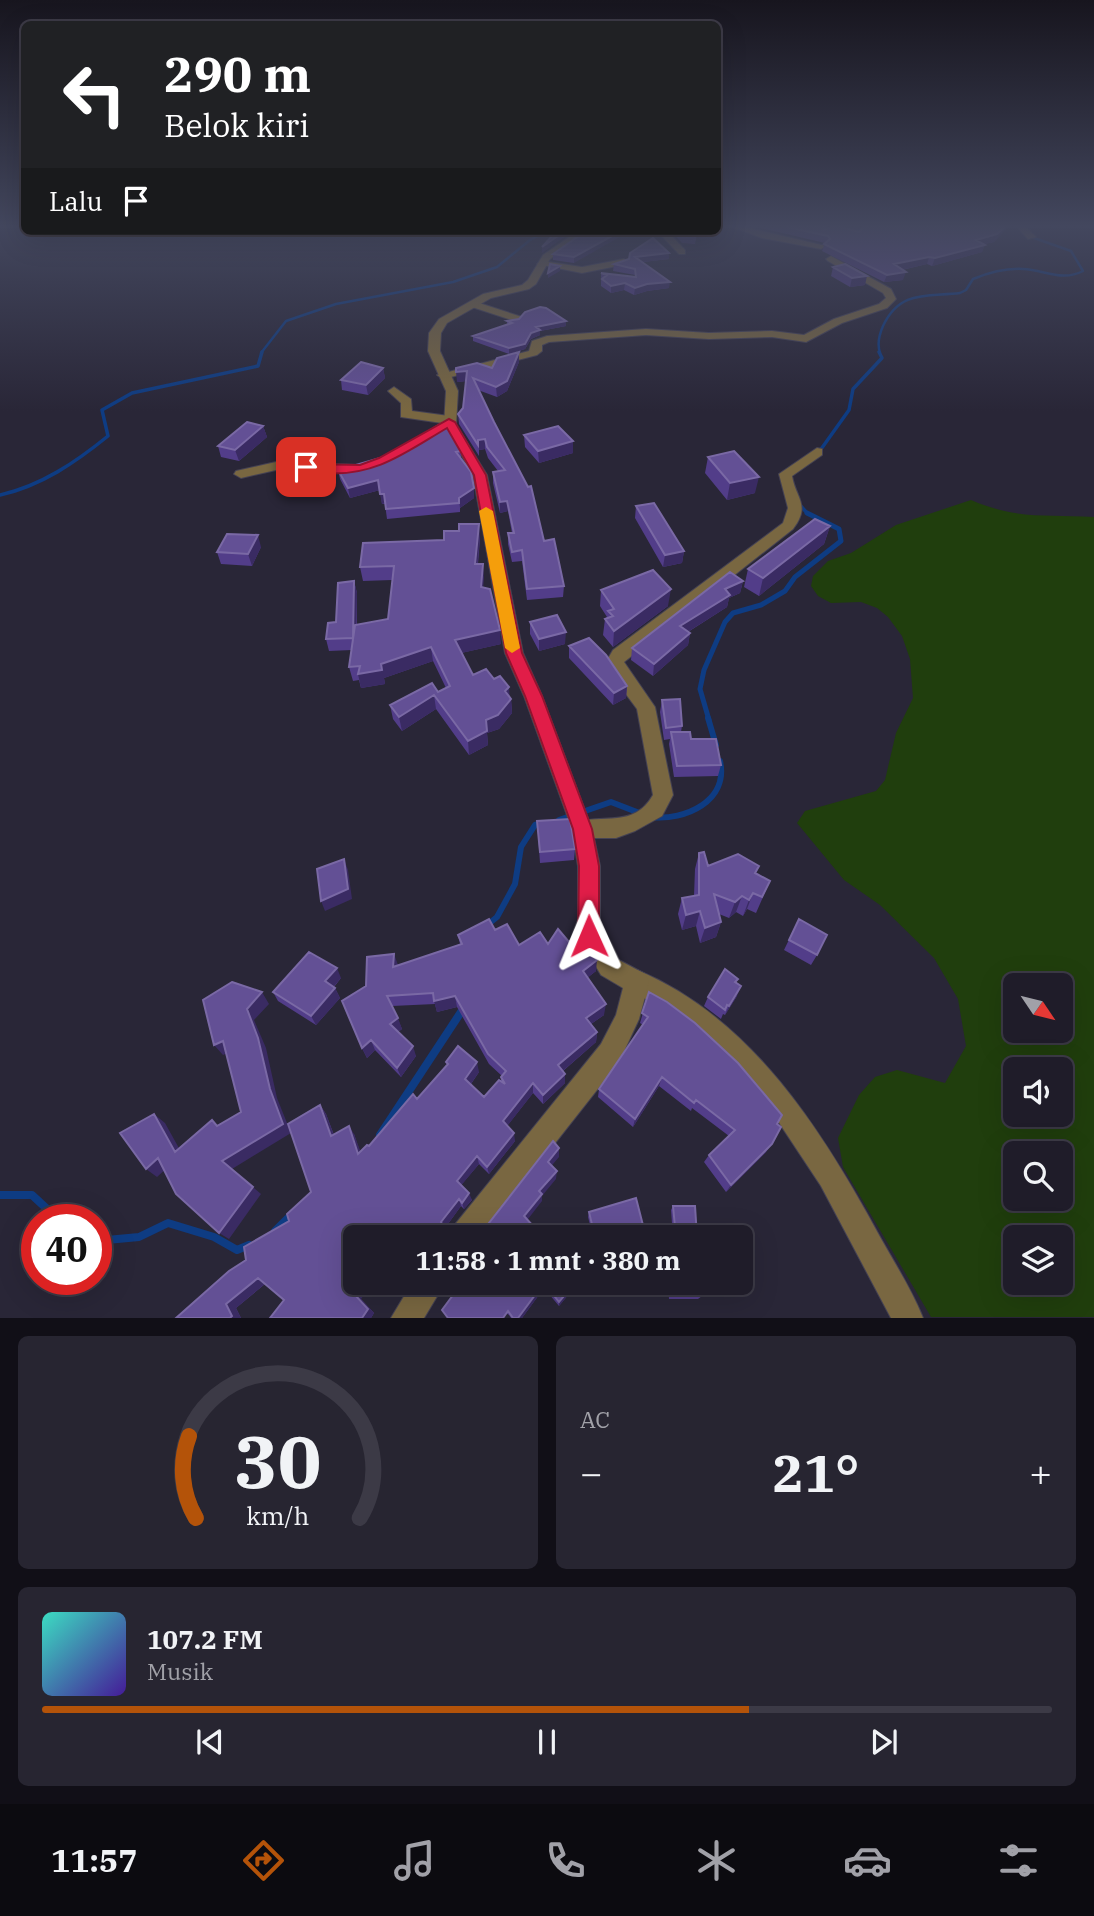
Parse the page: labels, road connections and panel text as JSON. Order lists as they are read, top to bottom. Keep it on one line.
{"north":"bottom right","page":{"turn":["290 m","Belok kiri"],"then":"Lalu","limit":"40","trip":"11:58 · 1 mnt · 380 m","tile":"AC","heat":["−","21°","+"],"song":["107.2 FM","Musik"],"tabs":"11:57","gauge":["30","km/h"]}}
